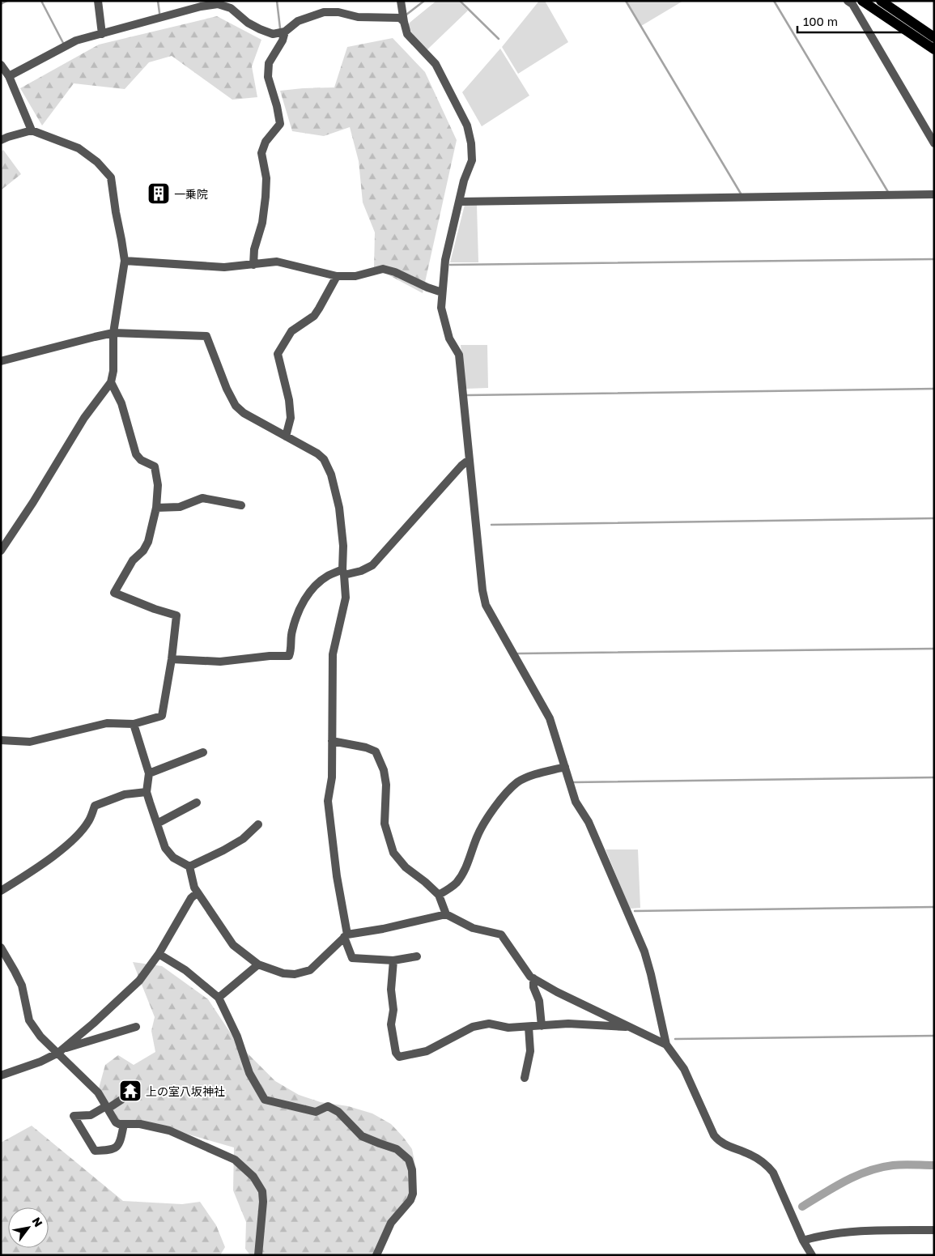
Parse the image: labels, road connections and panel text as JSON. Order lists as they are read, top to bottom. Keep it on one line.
{"places":{"building":["一乗院"],"temple":["上の室八坂神社"]},"scale_bar":"100 m","north":"top right"}
